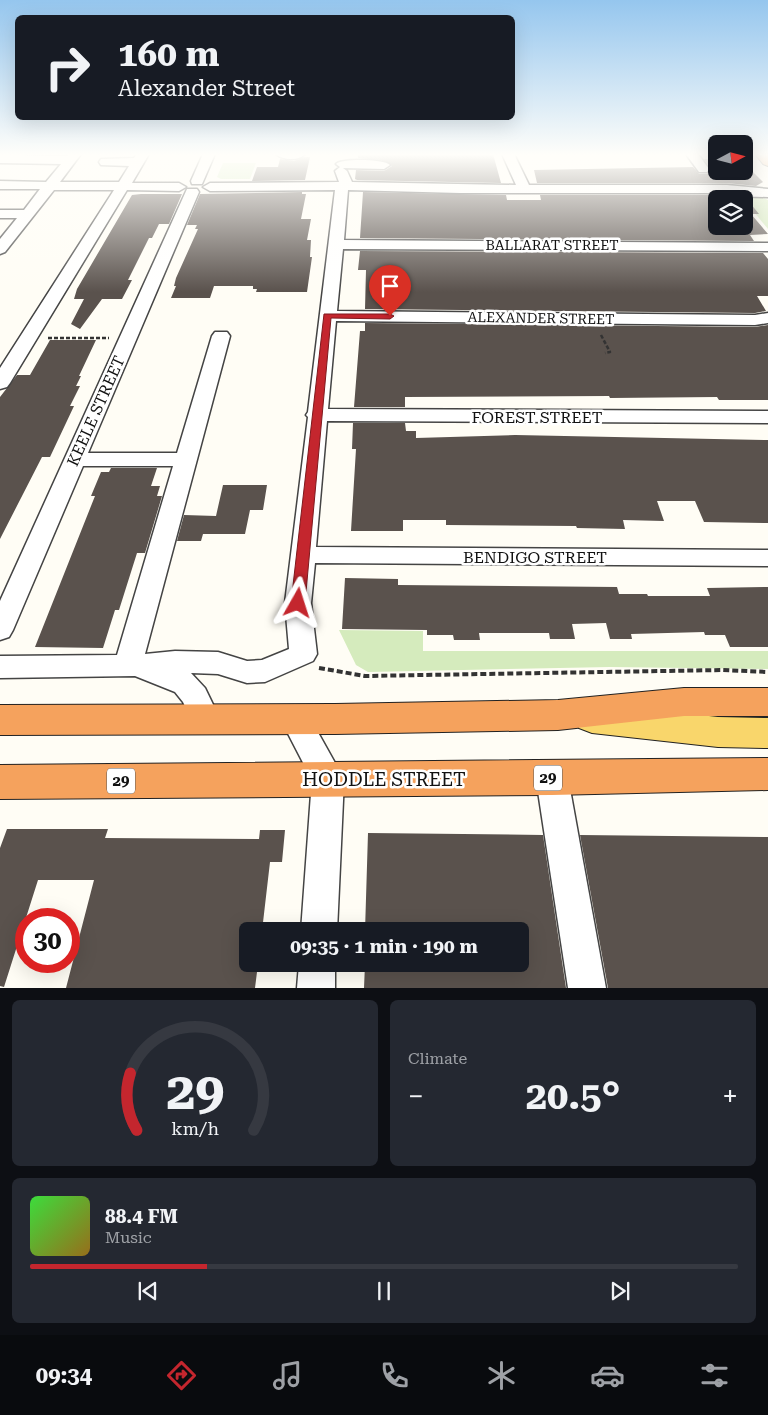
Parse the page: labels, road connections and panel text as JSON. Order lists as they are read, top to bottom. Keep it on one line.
{"streets":{"highway":["29","HODDLE STREET"],"street":["BALLARAT STREET","ALEXANDER STREET","KEELE STREET","FOREST STREET","BENDIGO STREET"]},"north":"right","page":{"turn":["160 m","Alexander Street"],"limit":"30","trip":"09:35 · 1 min · 190 m","tile":"Climate","heat":["−","20.5°","+"],"song":["88.4 FM","Music"],"tabs":"09:34","gauge":["29","km/h"]}}
